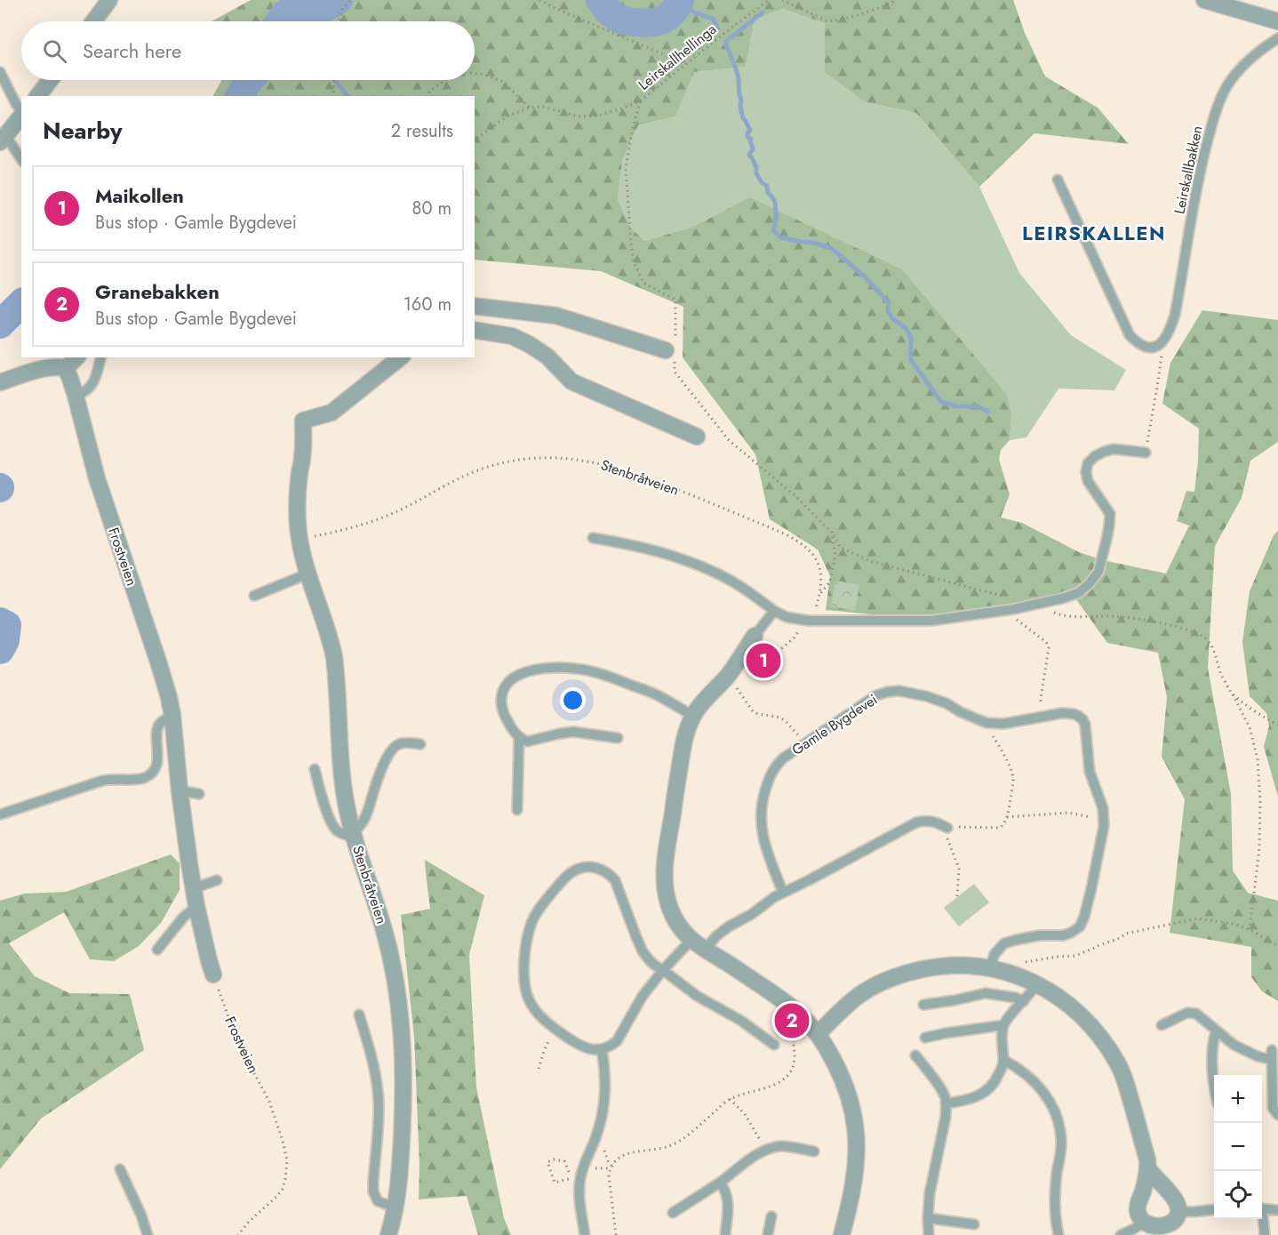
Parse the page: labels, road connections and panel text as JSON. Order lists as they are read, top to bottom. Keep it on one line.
{"streets":{"street":["Stenbråtveien","Frostveien"],"lane":["Leirskallbakken","Gamle Bygdevei"],"path":["Leirskallhellinga"]},"districts":["LEIRSKALLEN"],"page":{"search":"Search here","heading":["Nearby","2 results"],"list":[{"mark":"1","name":"Maikollen","note":"Bus stop · Gamle Bygdevei","value":"80 m"},{"mark":"2","name":"Granebakken","note":"Bus stop · Gamle Bygdevei","value":"160 m"}],"pins":["1","2"],"map_buttons":["+","−"]}}
